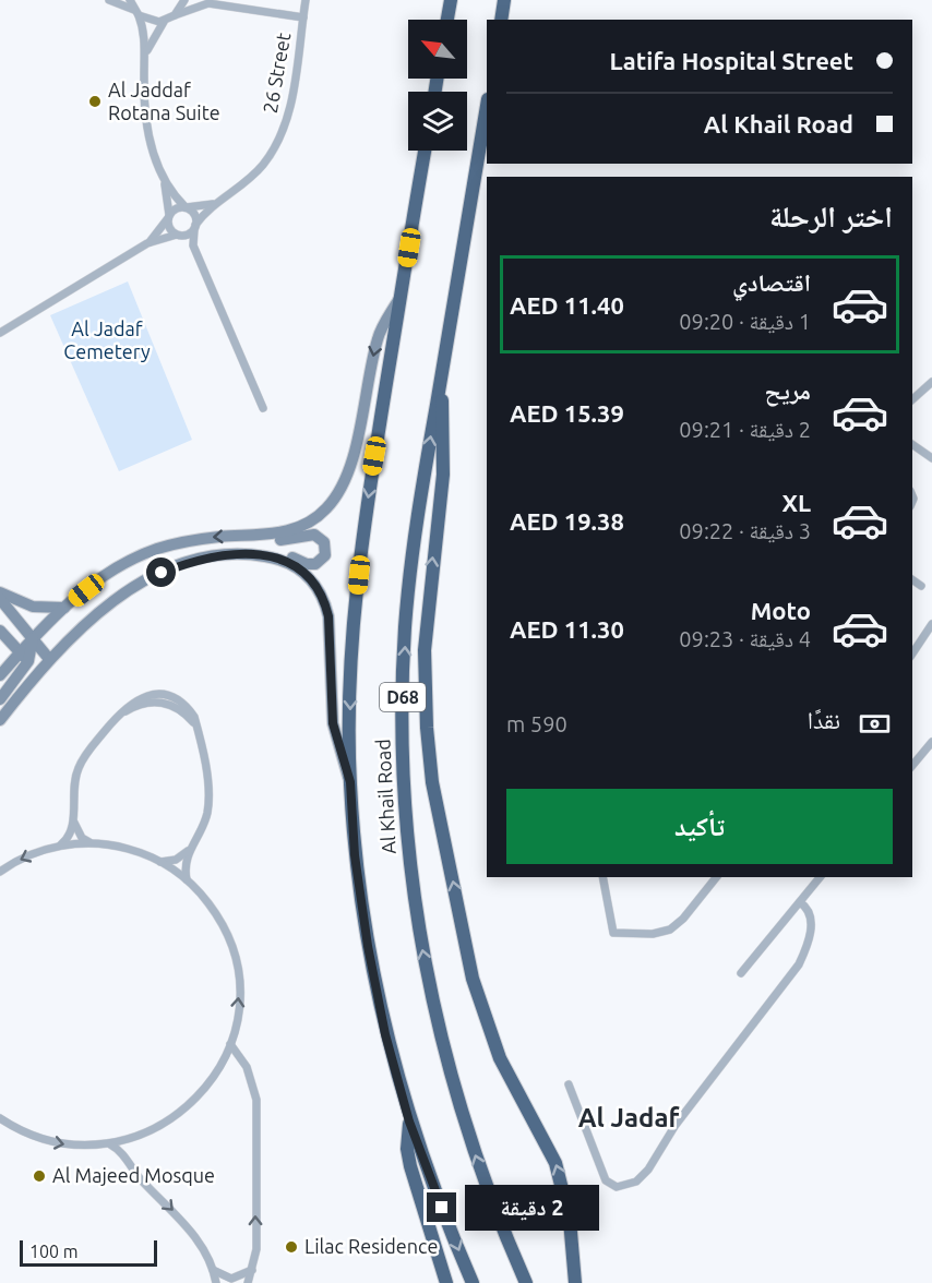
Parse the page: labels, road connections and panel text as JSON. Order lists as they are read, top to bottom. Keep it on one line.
{"streets":{"highway":["D68","Al Khail Road"],"street":["26 Street"]},"districts":["Al Jadaf"],"parks":["Al Jadaf Cemetery"],"places":["Al Jaddaf Rotana Suite","Al Majeed Mosque","Lilac Residence"],"scale_bar":"100 m","north":"top left","page":{"banner":["Latifa Hospital Street","Al Khail Road"],"heading":"اختر الرحلة","list":[{"name":"اقتصادي","note":"1 دقيقة · 09:20","value":"AED 11.40"},{"name":"مريح","note":"2 دقيقة · 09:21","value":"AED 15.39"},{"name":"XL","note":"3 دقيقة · 09:22","value":"AED 19.38"},{"name":"Moto","note":"4 دقيقة · 09:23","value":"AED 11.30"}],"pay":["نقدًا","590 m"],"buttons":"تأكيد","bubble":"2 دقيقة","scale":"100 m"}}
